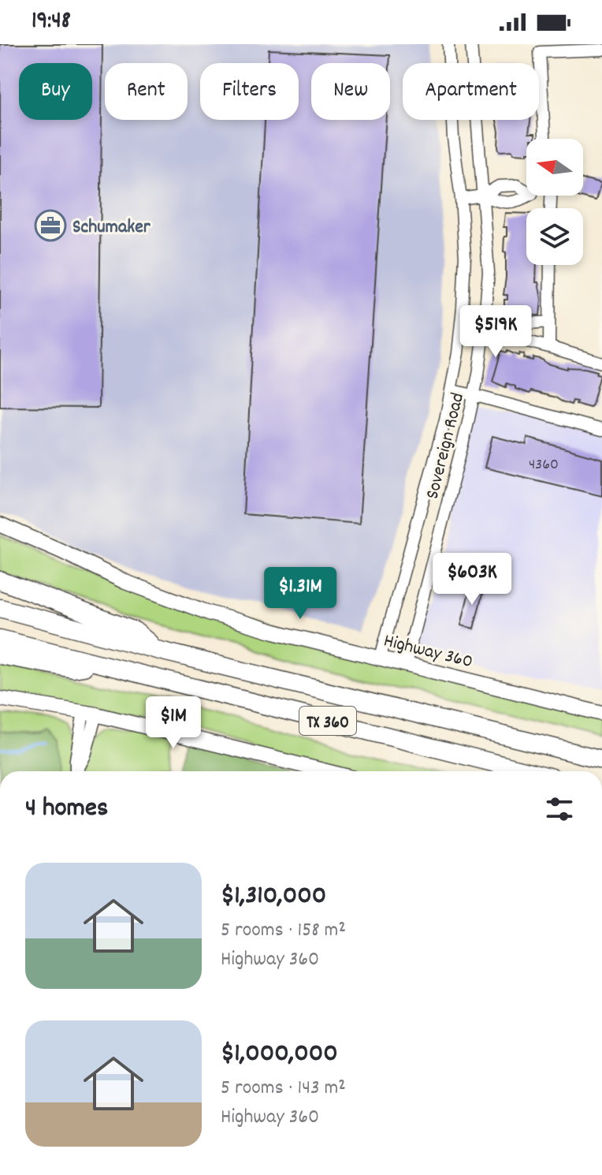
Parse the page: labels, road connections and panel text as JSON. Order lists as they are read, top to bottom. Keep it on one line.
{"streets":{"highway":["TX 360"],"main road":["Highway 360"],"street":["Sovereign Road"]},"crossings":[["Sovereign Road","Highway 360"]],"places":{"office":["Schumaker"]},"house_numbers":["4360"],"north":"left","page":{"status":"19:48","chip":["Buy","Rent","Filters","New","Apartment"],"price":["$519K","$603K","$1.31M","$1M"],"heading":"4 homes","list":[{"name":"$1,310,000","note":"5 rooms · 158 m² · Highway 360"},{"name":"$1,000,000","note":"5 rooms · 143 m² · Highway 360"}]}}
